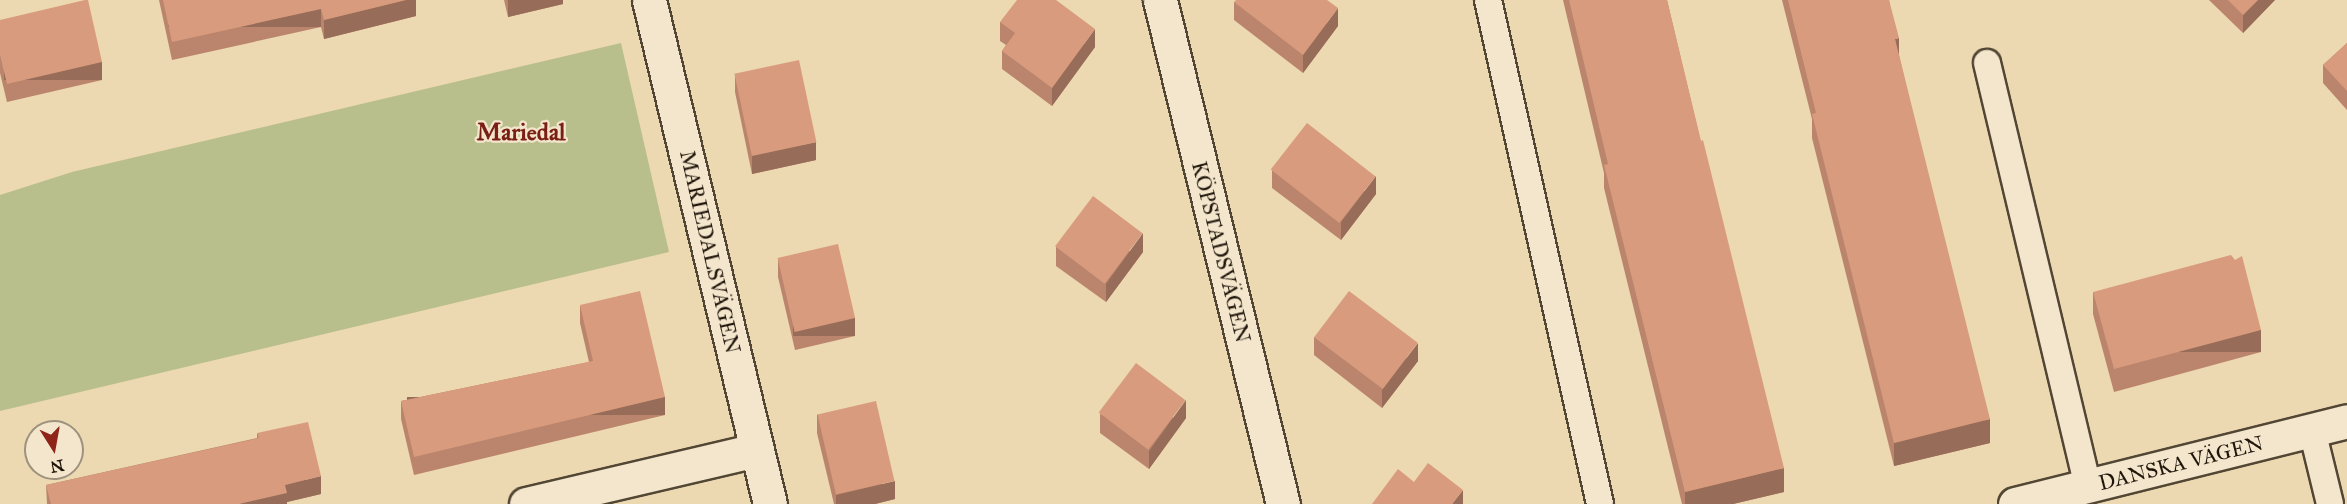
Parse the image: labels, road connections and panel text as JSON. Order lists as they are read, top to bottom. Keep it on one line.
{"streets":{"street":["MARIEDALSVÄGEN","KÖPSTADSVÄGEN","DANSKA VÄGEN"]},"districts":["Mariedal"],"north":"bottom"}
